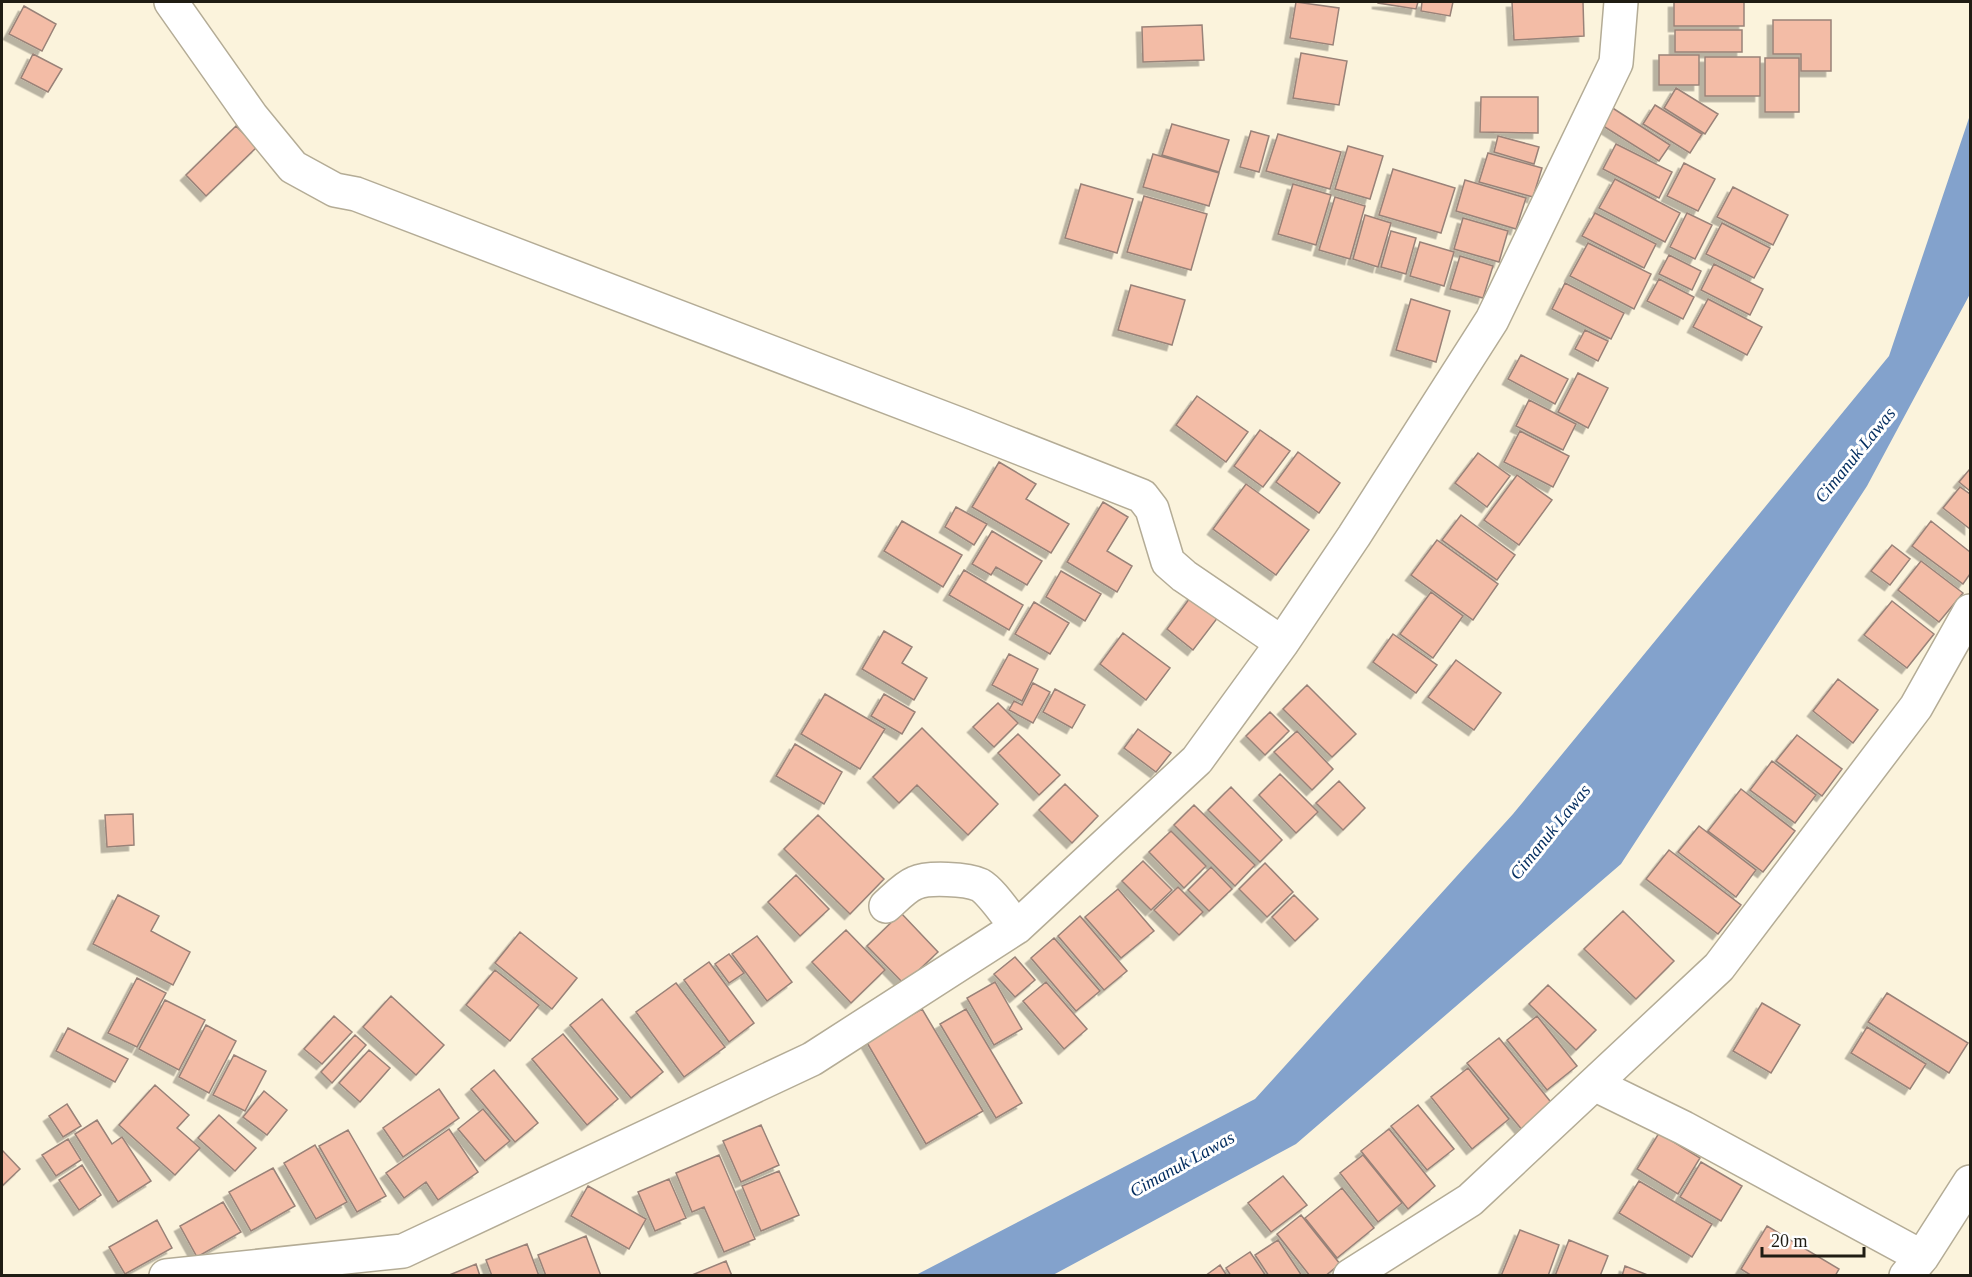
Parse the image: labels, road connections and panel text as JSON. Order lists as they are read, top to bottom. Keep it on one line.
{"water":["Cimanuk Lawas"],"scale_bar":"20 m"}
